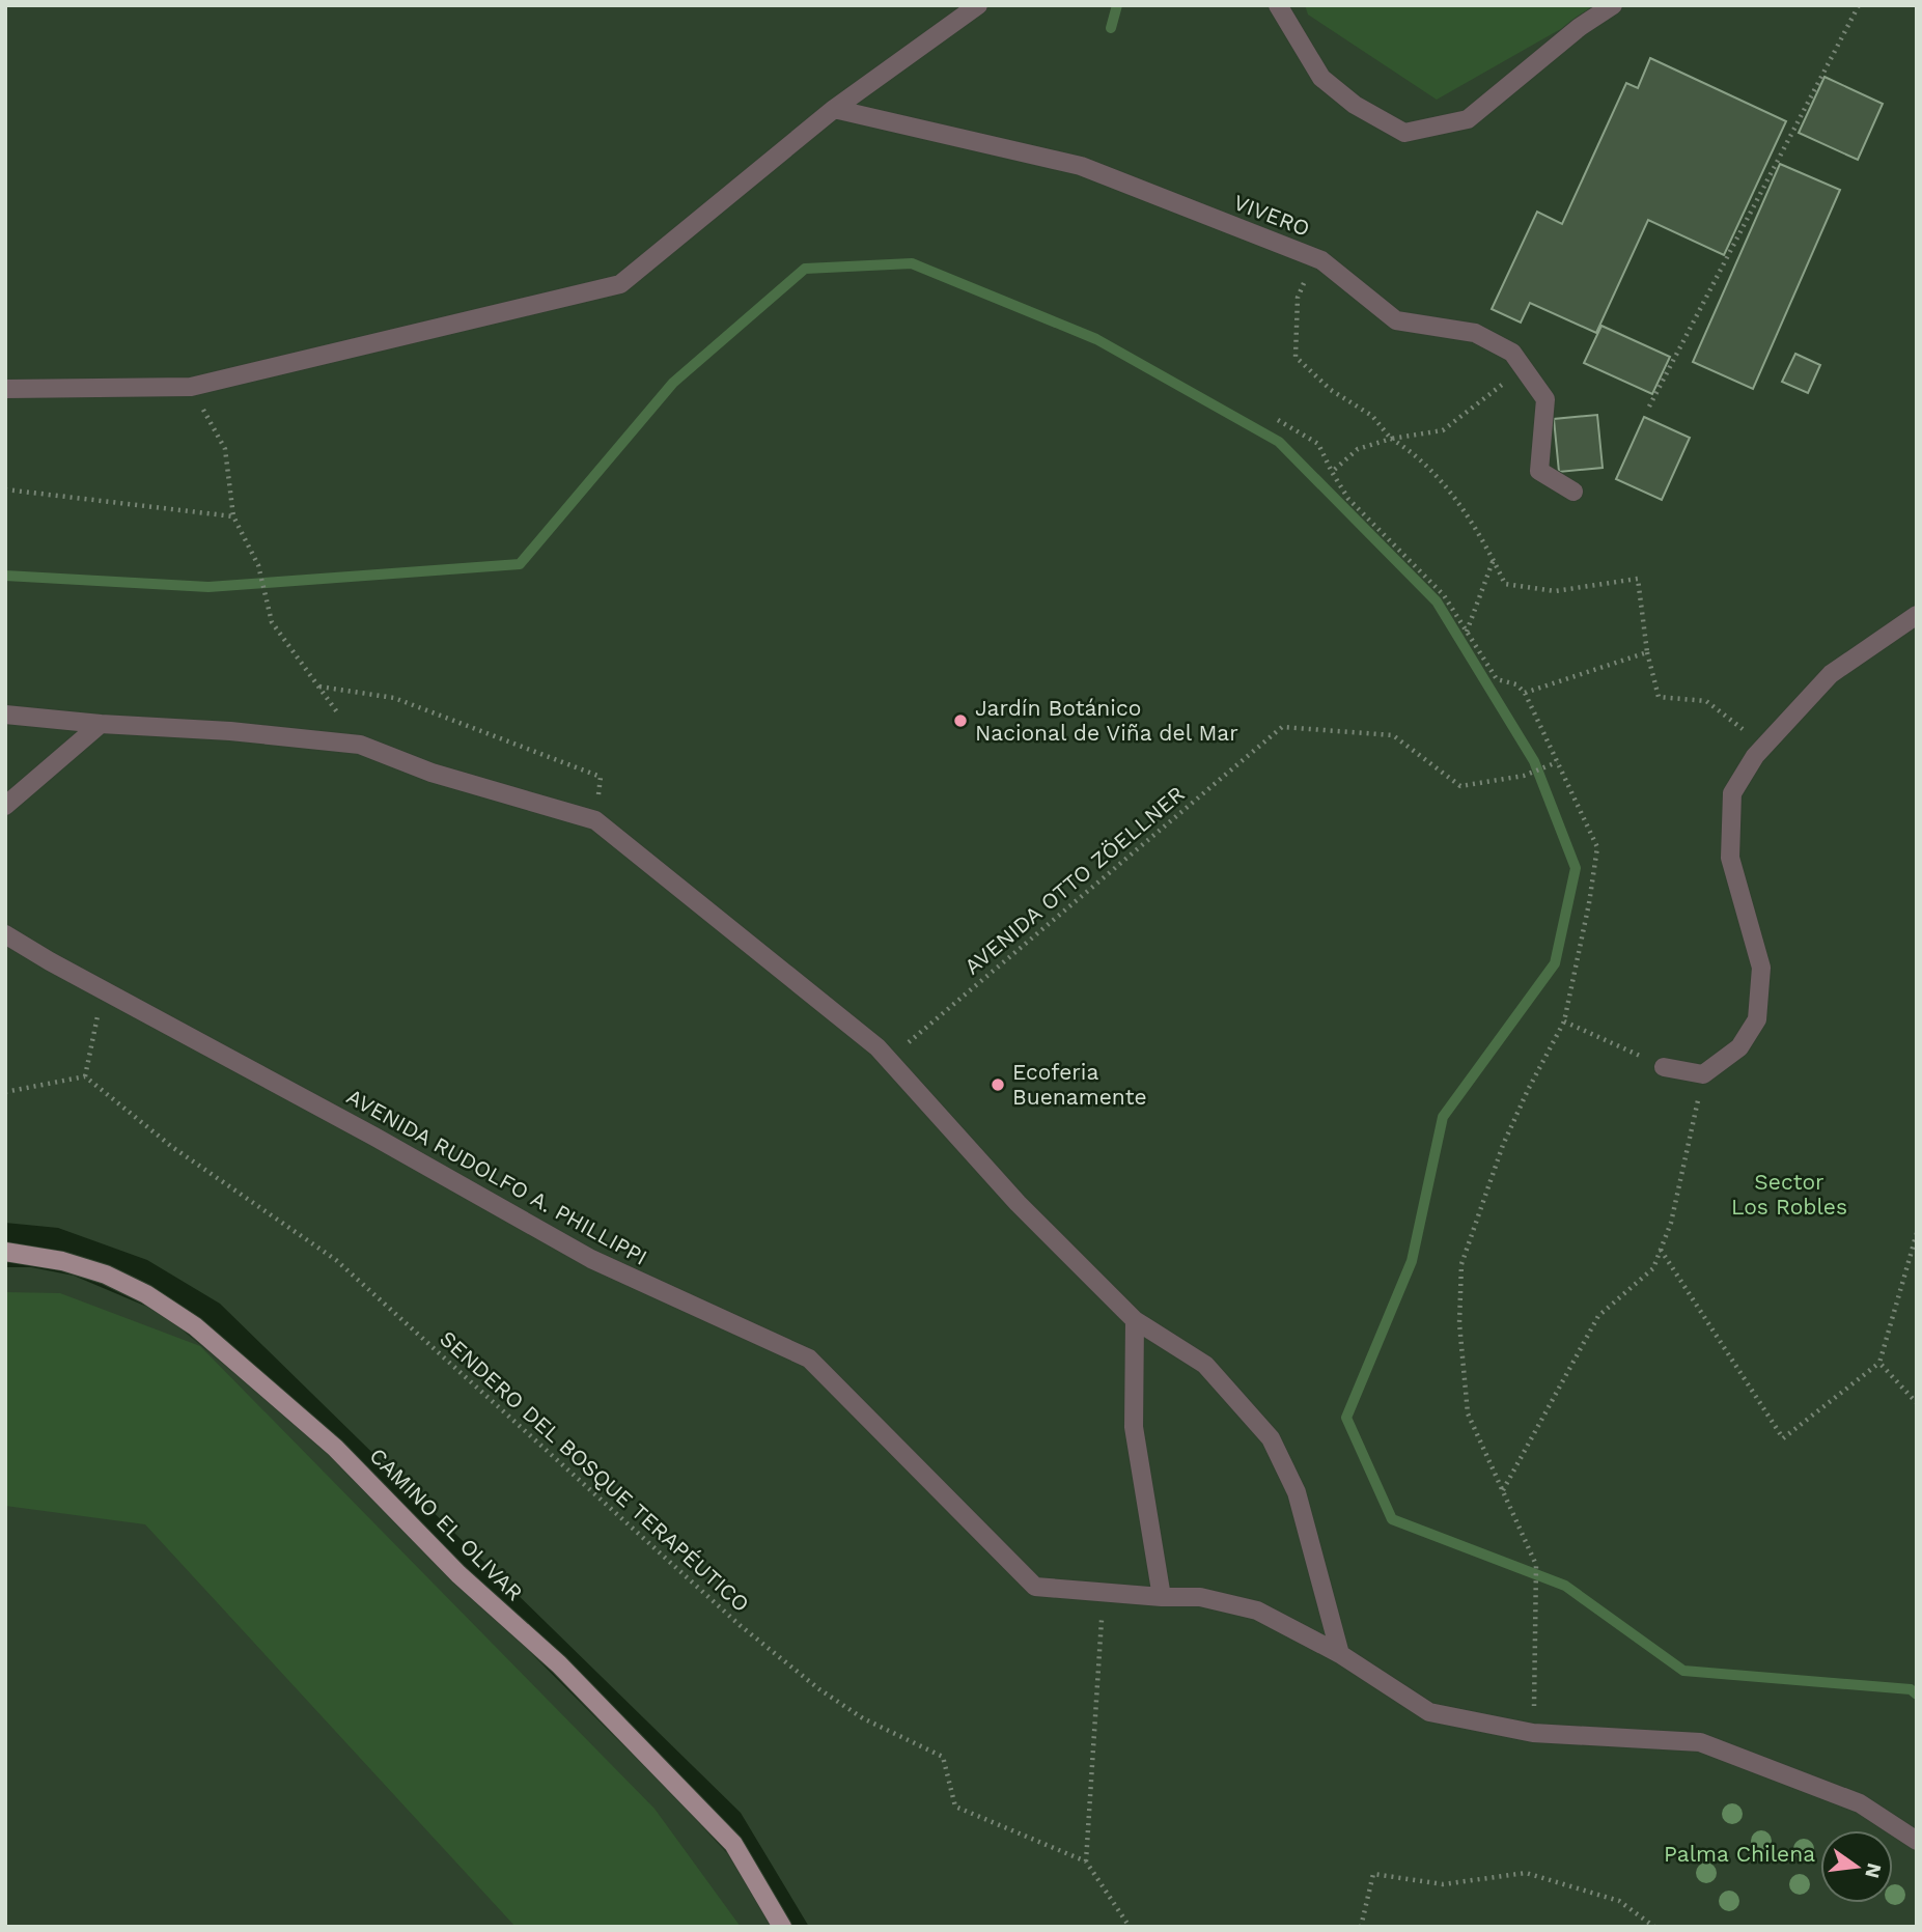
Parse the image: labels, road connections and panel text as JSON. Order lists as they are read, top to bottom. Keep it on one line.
{"streets":{"main road":["CAMINO EL OLIVAR"],"lane":["VIVERO","AVENIDA RUDOLFO A. PHILLIPPI"],"path":["AVENIDA OTTO ZÖELLNER","SENDERO DEL BOSQUE TERAPÉUTICO"]},"parks":["Sector Los Robles","Palma Chilena"],"places":["Jardín Botánico Nacional de Viña del Mar","Ecoferia Buenamente"],"north":"right"}
